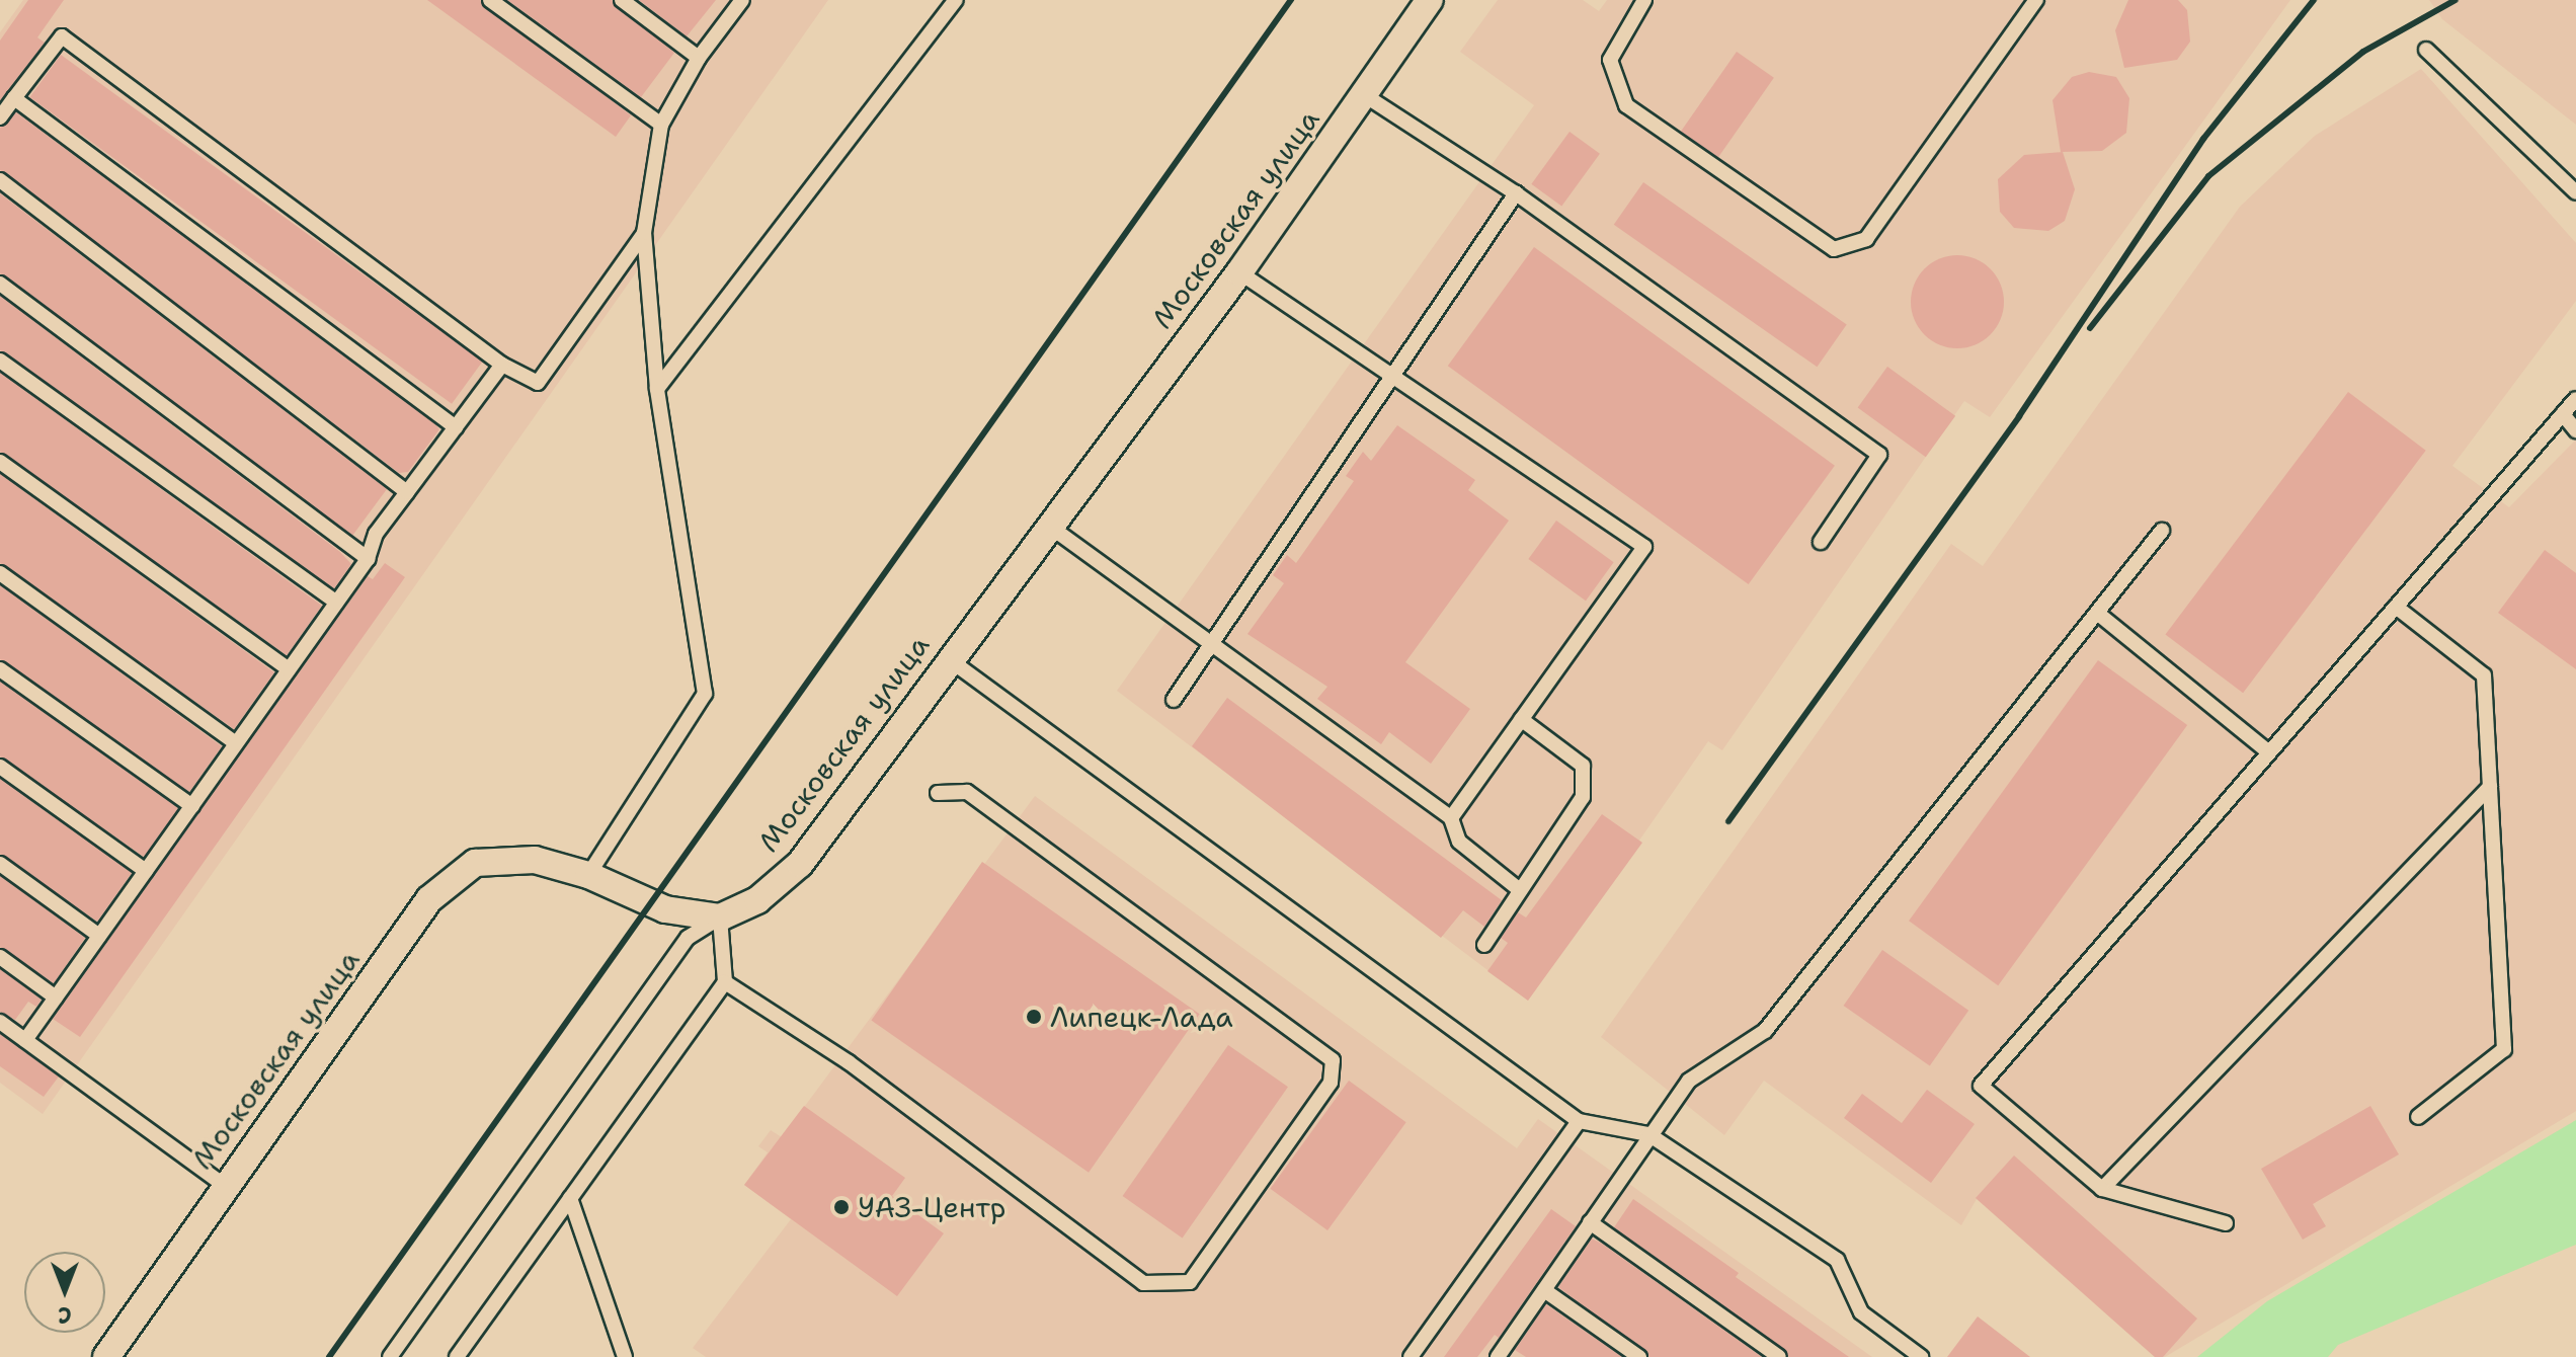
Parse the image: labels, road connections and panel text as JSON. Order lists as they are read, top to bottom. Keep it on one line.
{"streets":{"street":["Московская улица"]},"places":["Липецк-Лада","УАЗ-Центр"],"north":"bottom"}
